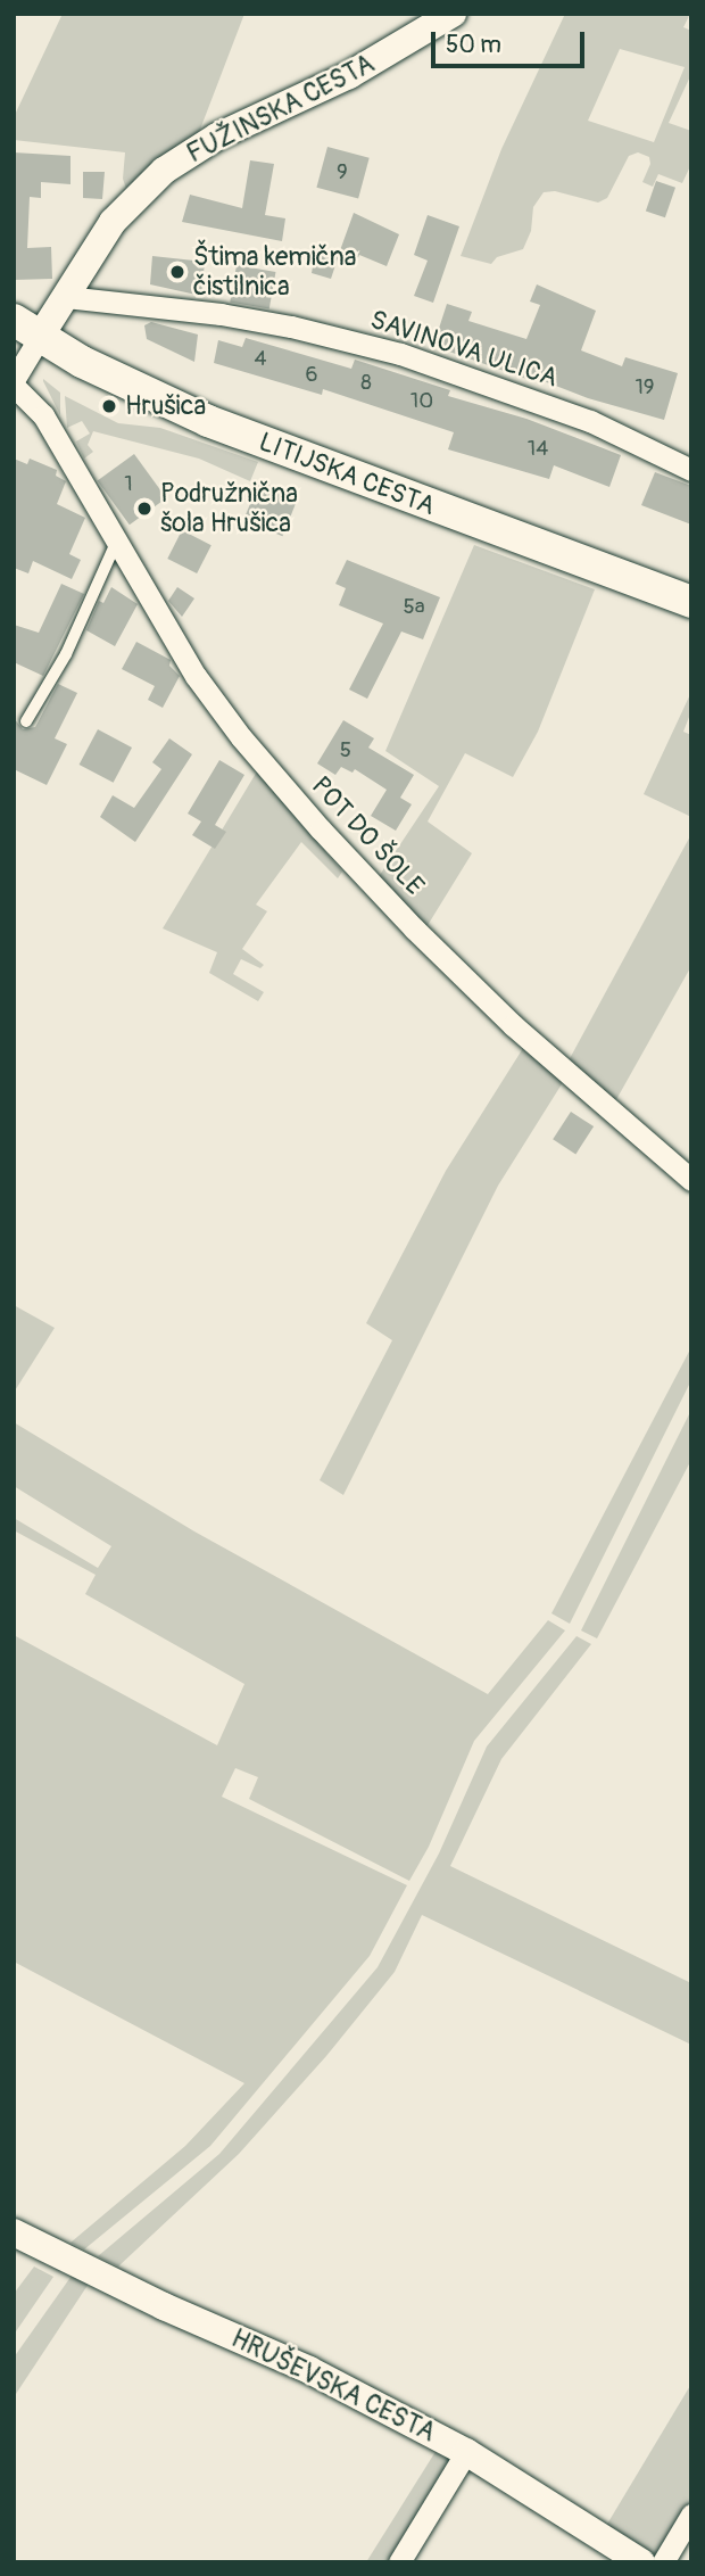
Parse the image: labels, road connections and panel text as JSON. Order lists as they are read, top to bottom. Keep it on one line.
{"streets":{"main road":["LITIJSKA CESTA"],"street":["FUŽINSKA CESTA","SAVINOVA ULICA","POT DO ŠOLE","HRUŠEVSKA CESTA"]},"crossings":[["FUŽINSKA CESTA","SAVINOVA ULICA"],["FUŽINSKA CESTA","LITIJSKA CESTA"]],"places":["Štima kemična čistilnica","Hrušica","Podružnična šola Hrušica"],"house_numbers":["9","4","6","8","19","10","14","1","5a","5"],"scale_bar":"50 m"}
